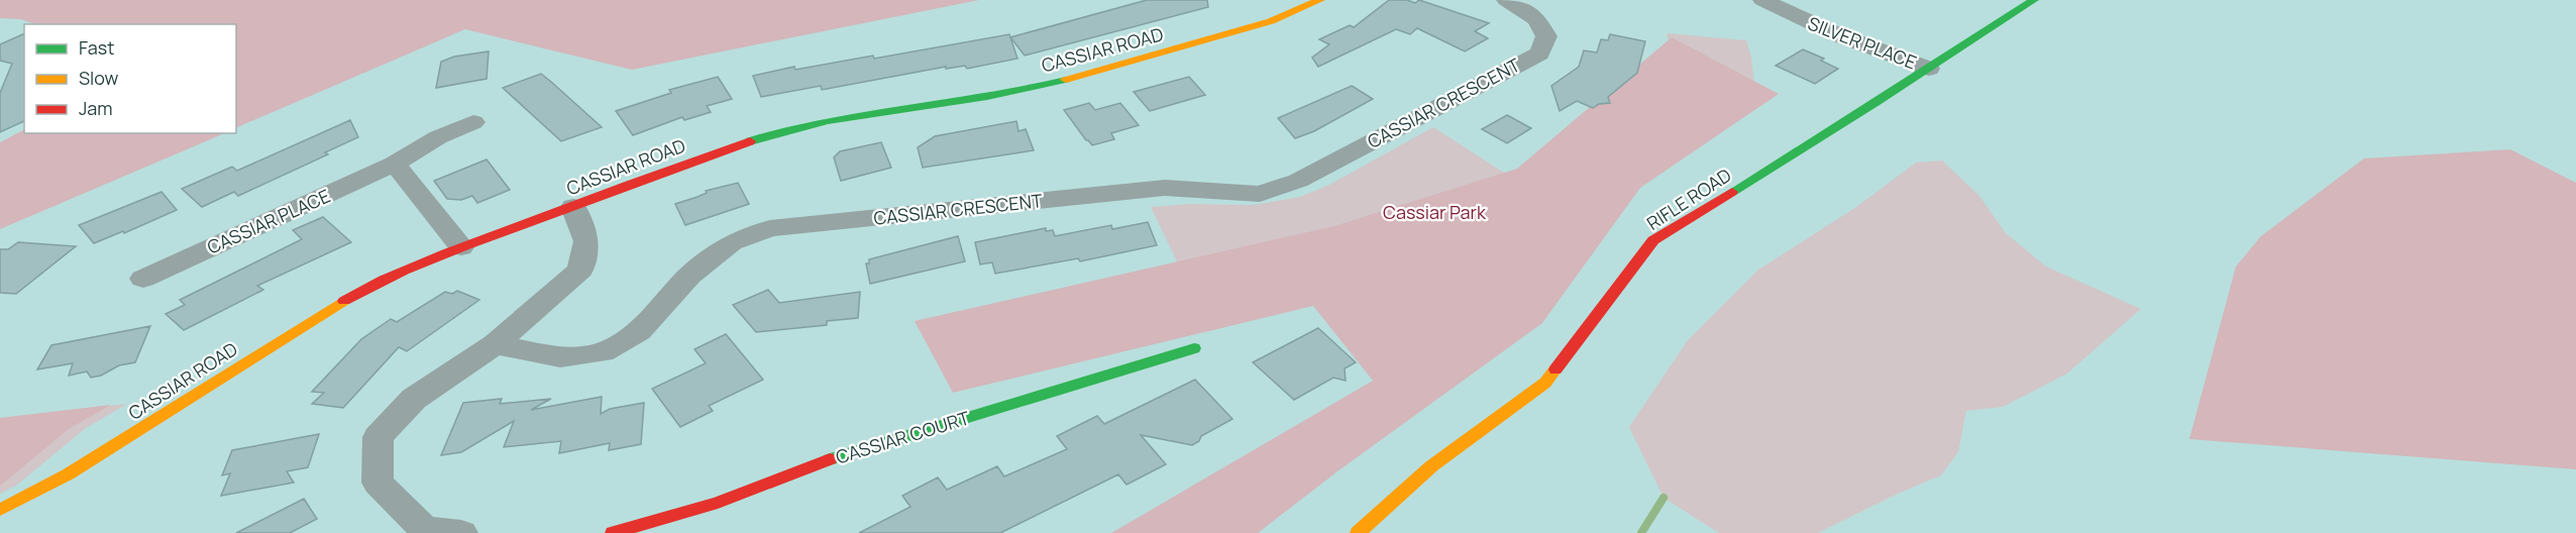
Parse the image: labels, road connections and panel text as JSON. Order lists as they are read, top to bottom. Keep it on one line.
{"streets":{"street":["SILVER PLACE","CASSIAR ROAD","CASSIAR CRESCENT","RIFLE ROAD","CASSIAR PLACE","CASSIAR COURT"]},"crossings":[["SILVER PLACE","RIFLE ROAD"]],"parks":["Cassiar Park"],"legend":["Fast","Slow","Jam"]}
